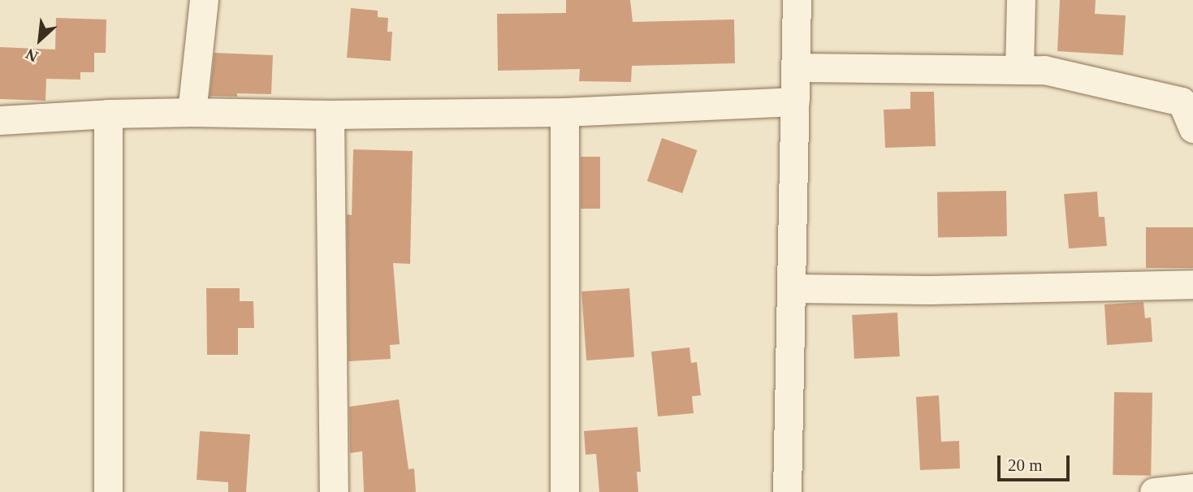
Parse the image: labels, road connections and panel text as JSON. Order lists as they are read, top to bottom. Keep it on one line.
{"scale_bar":"20 m","north":"bottom left"}
